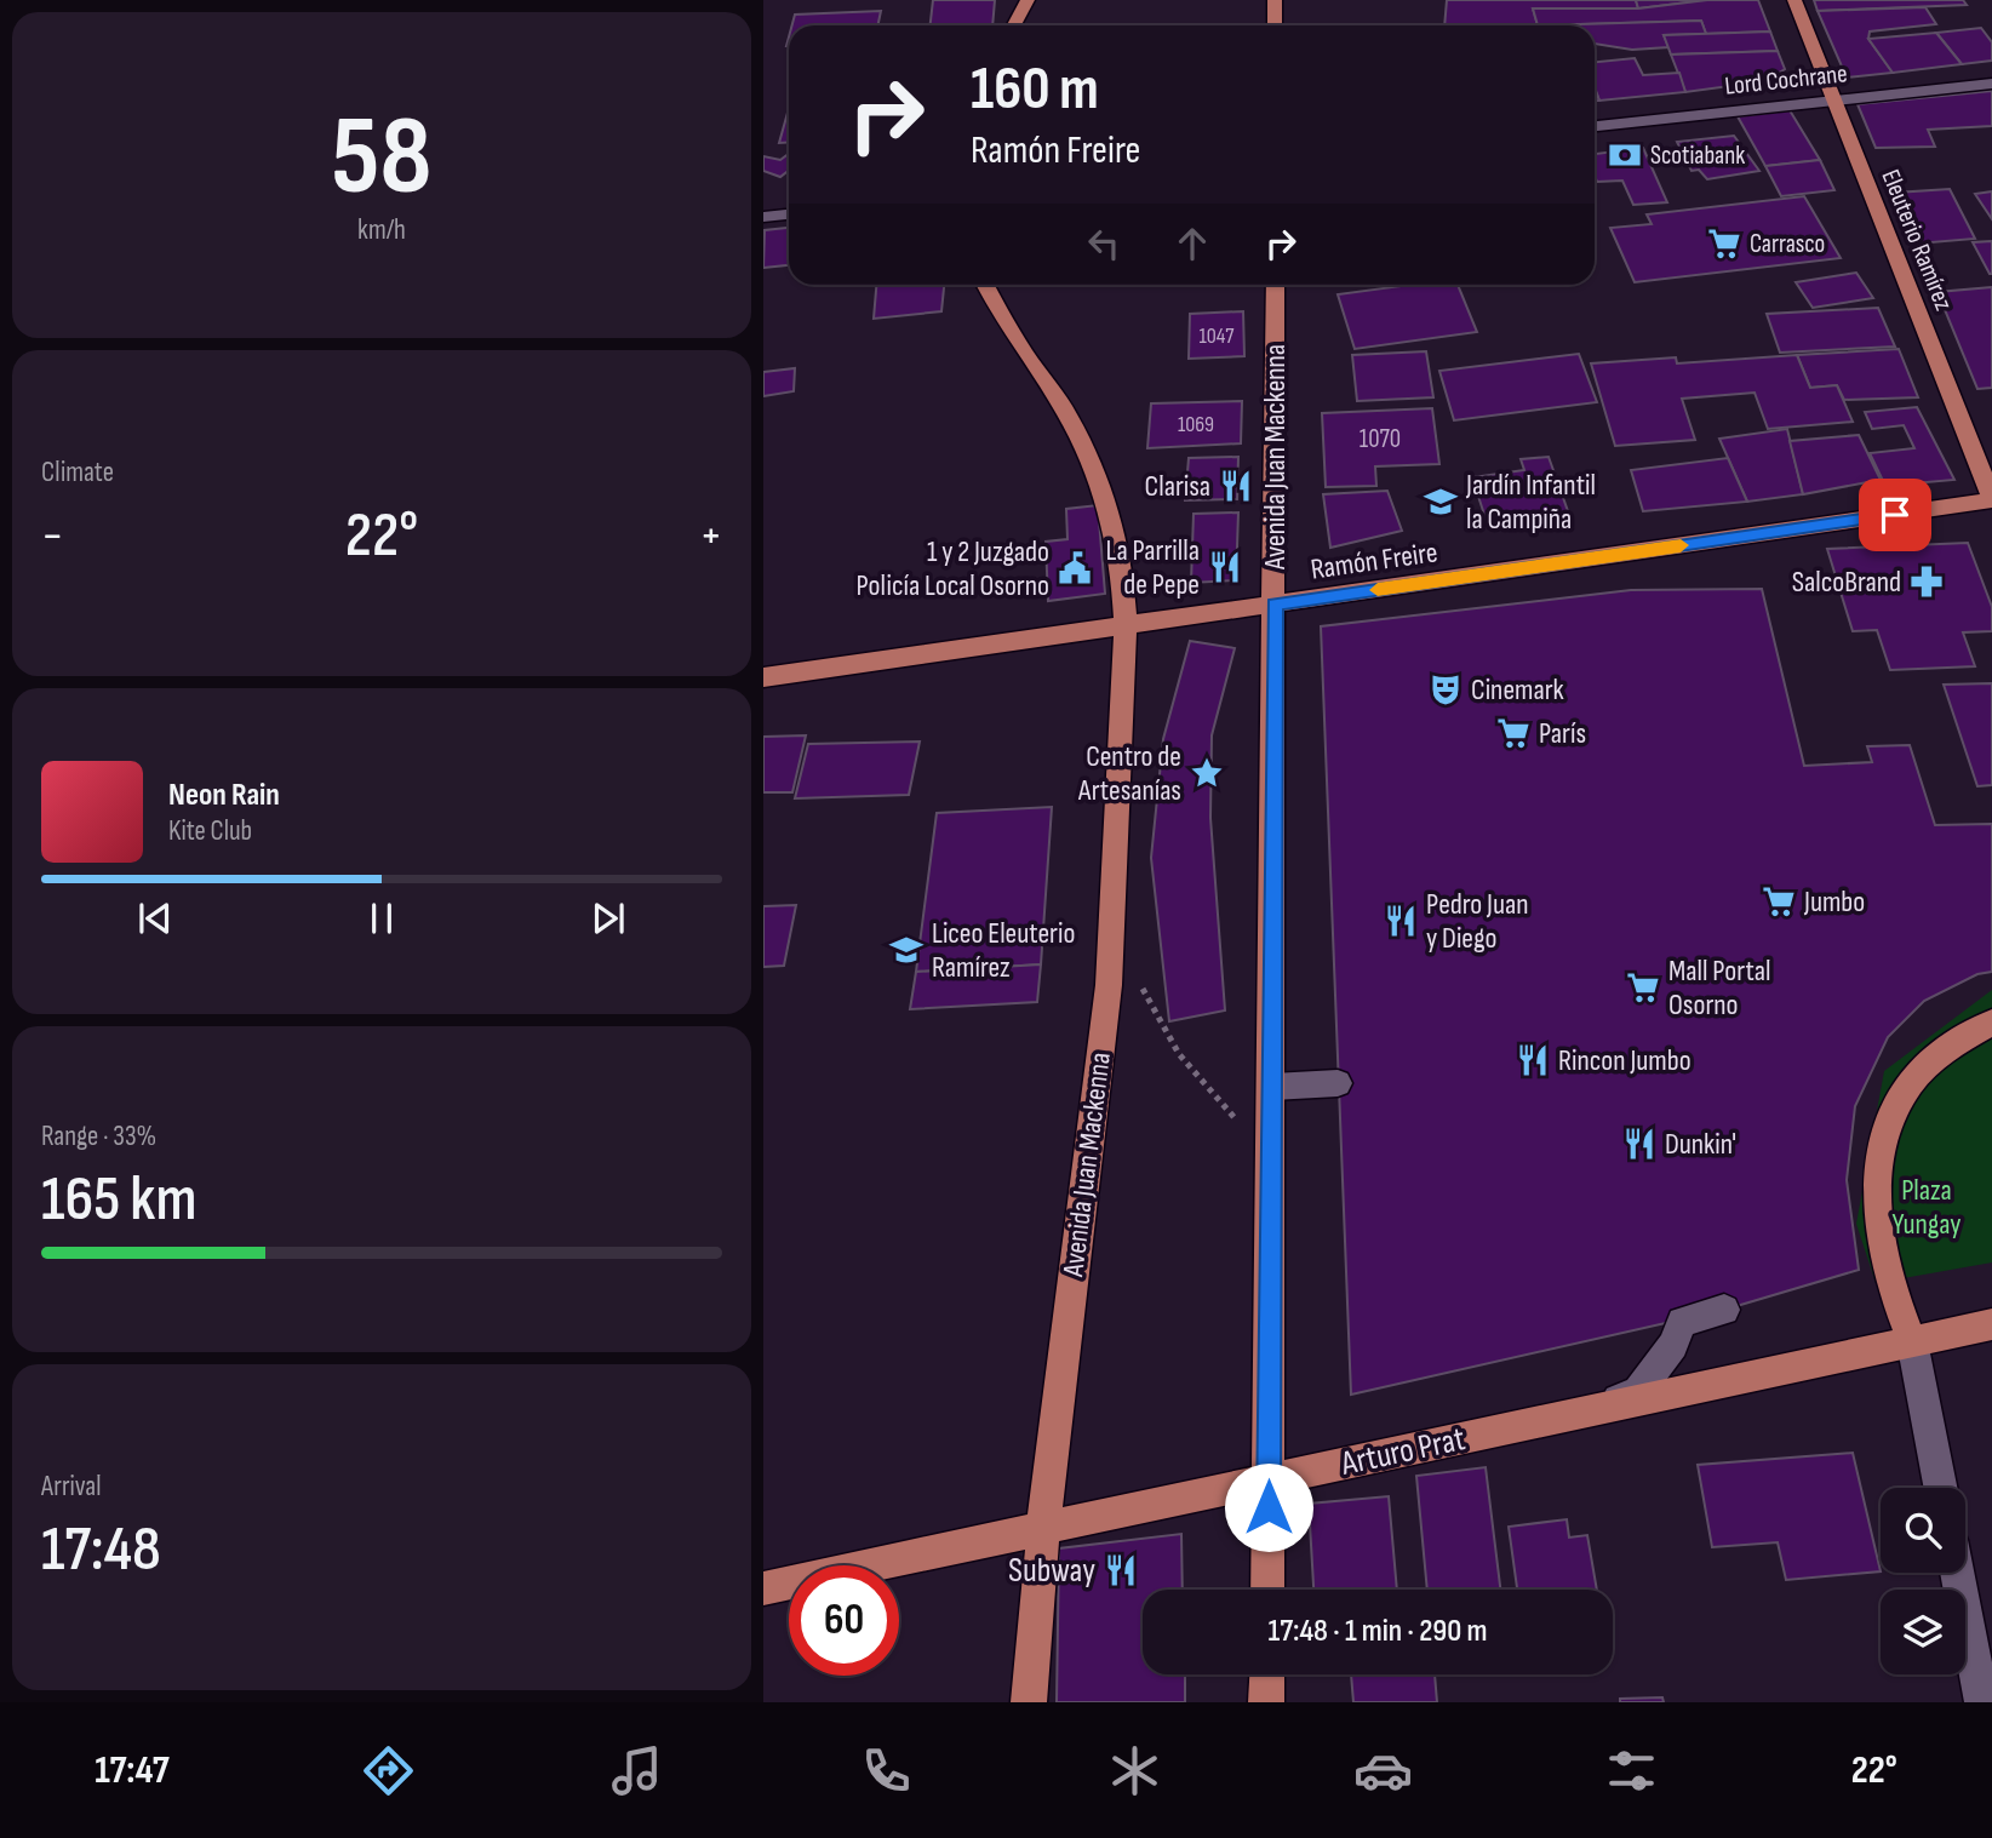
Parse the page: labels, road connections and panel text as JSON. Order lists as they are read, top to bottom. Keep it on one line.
{"streets":{"main road":["Eleuterio Ramírez","Avenida Juan Mackenna","Ramón Freire","Arturo Prat"],"street":["Lord Cochrane"]},"crossings":[["Lord Cochrane","Eleuterio Ramírez"],["Eleuterio Ramírez","Ramón Freire"],["Avenida Juan Mackenna","Ramón Freire"],["Avenida Juan Mackenna","Arturo Prat"]],"parks":["Plaza Yungay"],"places":{"bank":["Scotiabank"],"supermarket":["Carrasco","París","Jumbo","Mall Portal Osorno"],"restaurant":["Clarisa","La Parrilla de Pepe","Pedro Juan y Diego","Rincon Jumbo","Dunkin'","Subway"],"school or university":["Jardín Infantil la Campiña","Liceo Eleuterio Ramírez"],"public building":["1 y 2 Juzgado Policía Local Osorno"],"pharmacy":["SalcoBrand"],"theatre":["Cinemark"],"place":["Centro de Artesanías"]},"house_numbers":["1047","1069","1070"],"page":{"tile":[["58","km/h"],"Climate",["Range · 33%","165 km"],["Arrival","17:48"]],"turn":["160 m","Ramón Freire"],"heat":["−","22°","+"],"song":["Neon Rain","Kite Club"],"limit":"60","trip":"17:48 · 1 min · 290 m","tabs":["17:47","22°"]}}
